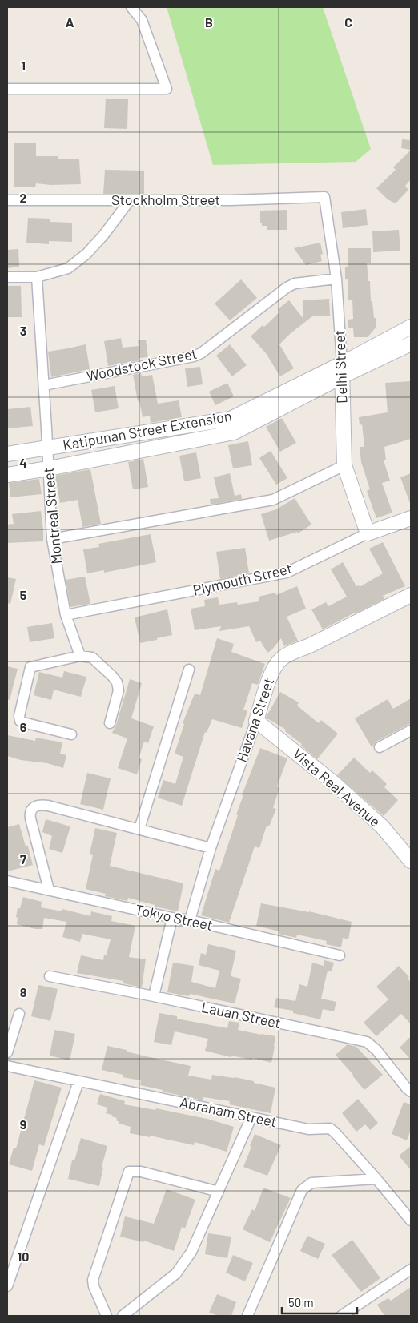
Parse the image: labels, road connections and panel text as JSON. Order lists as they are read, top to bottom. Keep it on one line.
{"streets":{"street":["Stockholm Street","Woodstock Street","Delhi Street","Katipunan Street Extension","Montreal Street","Plymouth Street","Havana Street","Vista Real Avenue","Tokyo Street","Lauan Street","Abraham Street"]},"crossings":[["Stockholm Street","Delhi Street"],["Woodstock Street","Delhi Street"],["Woodstock Street","Montreal Street"],["Delhi Street","Katipunan Street Extension"],["Delhi Street","Plymouth Street"],["Katipunan Street Extension","Montreal Street"],["Montreal Street","Plymouth Street"],["Havana Street","Vista Real Avenue"],["Havana Street","Tokyo Street"]],"scale_bar":"50 m","grid":{"columns":["A","B","C"],"rows":["1","2","3","4","5","6","7","8","9","10"]}}
